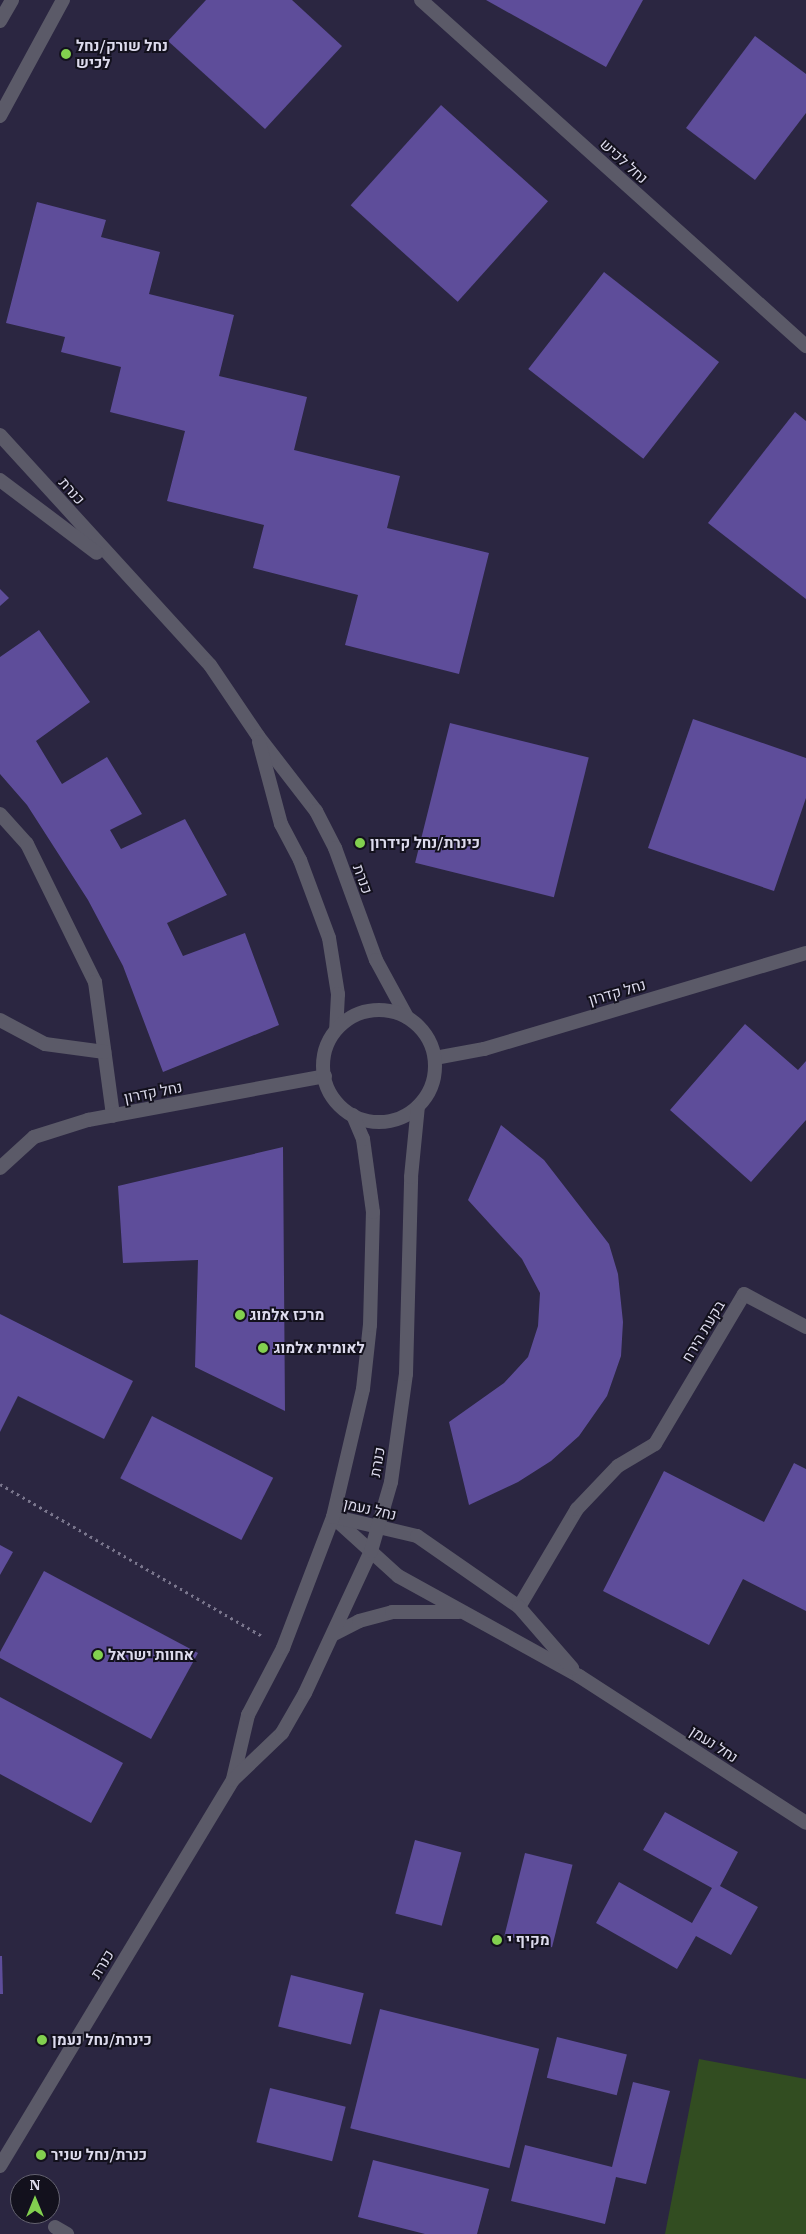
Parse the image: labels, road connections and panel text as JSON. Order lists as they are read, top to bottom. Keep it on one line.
{"streets":{"street":["נחל לכיש","כנרת","נחל קדרון","בקעת הירח","נחל נעמן"]},"crossings":[["כנרת","נחל קדרון"],["כנרת","נחל נעמן"],["בקעת הירח","נחל נעמן"]],"places":["נחל שורק/נחל לכיש","כינרת/נחל קידרון","מרכז אלמוג","לאומית אלמוג","אחוות ישראל","מקיף י","כינרת/נחל נעמן","כנרת/נחל שניר"],"north":"top"}
